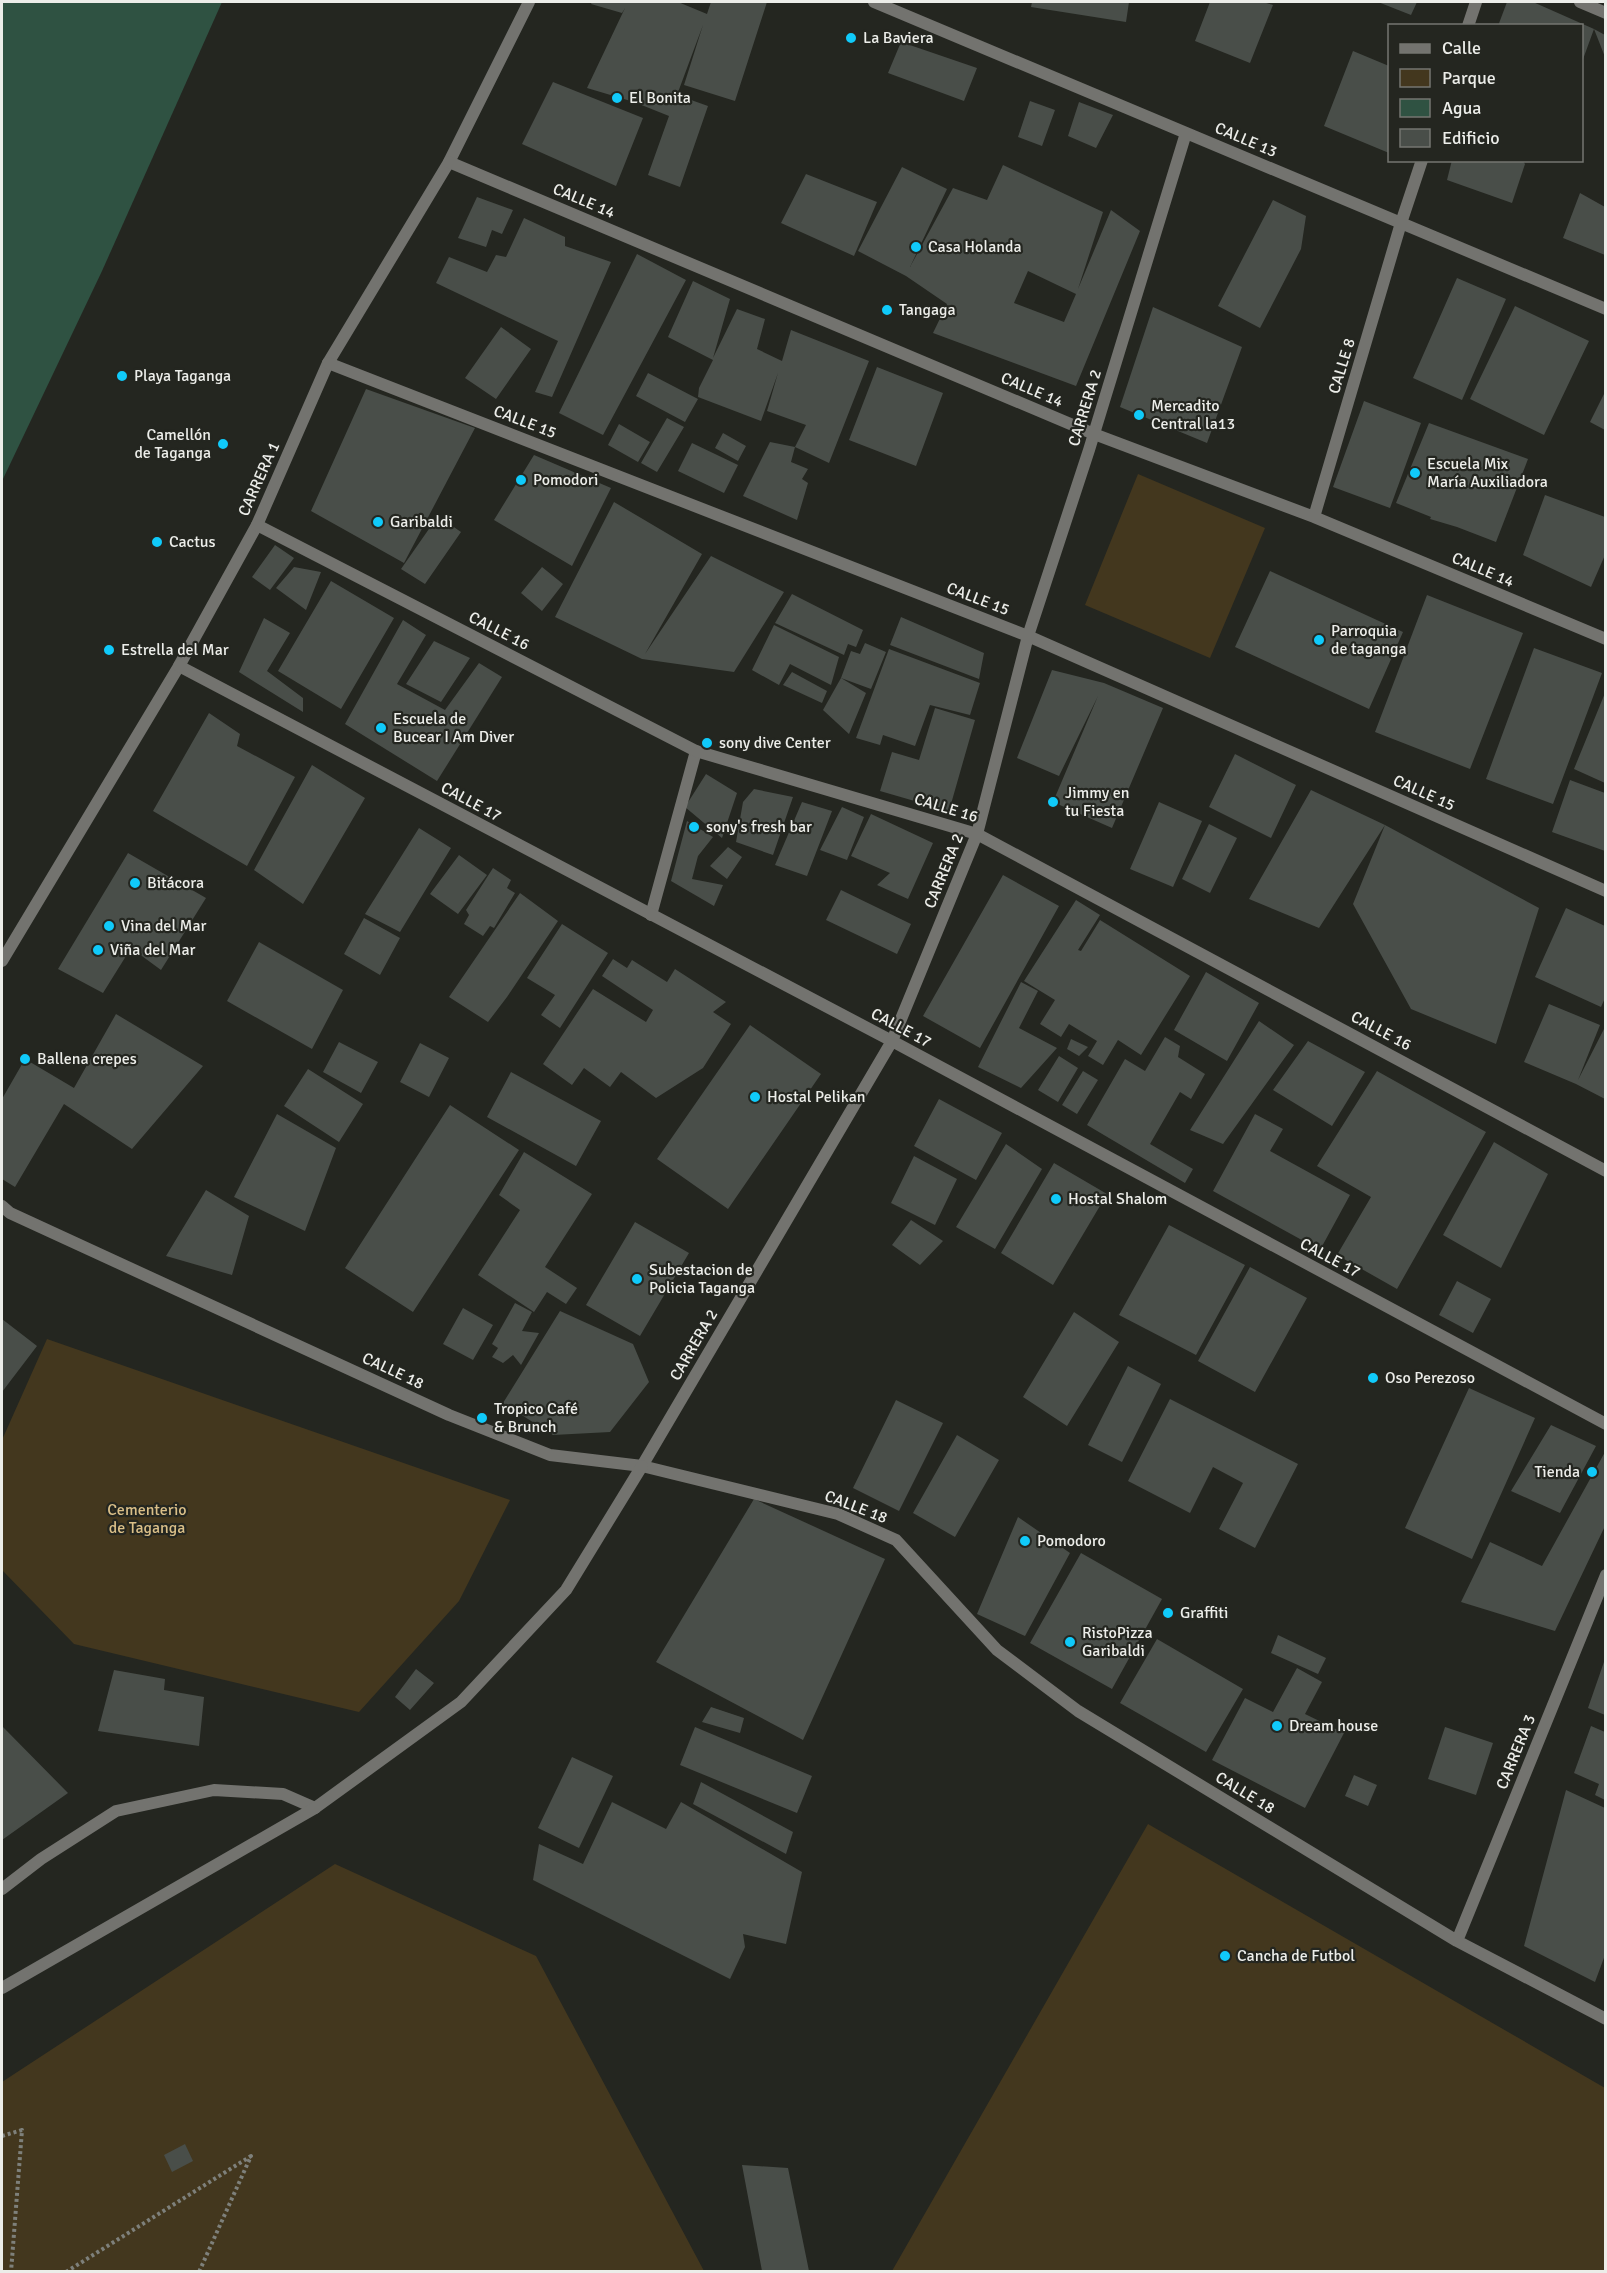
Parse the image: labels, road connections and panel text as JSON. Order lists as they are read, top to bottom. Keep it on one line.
{"streets":{"street":["CALLE 13","CALLE 14","CALLE 8","CARRERA 2","CALLE 15","CARRERA 1","CALLE 16","CALLE 17","CALLE 18","CARRERA 3"]},"crossings":[["CALLE 13","CALLE 8"],["CALLE 13","CARRERA 2"],["CALLE 14","CALLE 8"],["CALLE 14","CARRERA 2"],["CALLE 14","CARRERA 1"],["CARRERA 2","CALLE 15"],["CARRERA 2","CALLE 16"],["CARRERA 2","CALLE 17"],["CARRERA 2","CALLE 18"],["CALLE 15","CARRERA 1"],["CARRERA 1","CALLE 16"],["CARRERA 1","CALLE 17"],["CALLE 18","CARRERA 3"]],"parks":["Cementerio de Taganga"],"places":["La Baviera","El Bonita","Casa Holanda","Tangaga","Playa Taganga","Mercadito Central la13","Camellón de Taganga","Escuela Mix María Auxiliadora","Pomodori","Garibaldi","Cactus","Parroquia de taganga","Estrella del Mar","Escuela de Bucear I Am Diver","sony dive Center","Jimmy en tu Fiesta","sony's fresh bar","Bitácora","Vina del Mar","Viña del Mar","Ballena crepes","Hostal Pelikan","Hostal Shalom","Subestacion de Policia Taganga","Oso Perezoso","Tropico Café & Brunch","Tienda","Pomodoro","Graffiti","RistoPizza Garibaldi","Dream house","Cancha de Futbol"],"legend":["Calle","Parque","Agua","Edificio"]}
